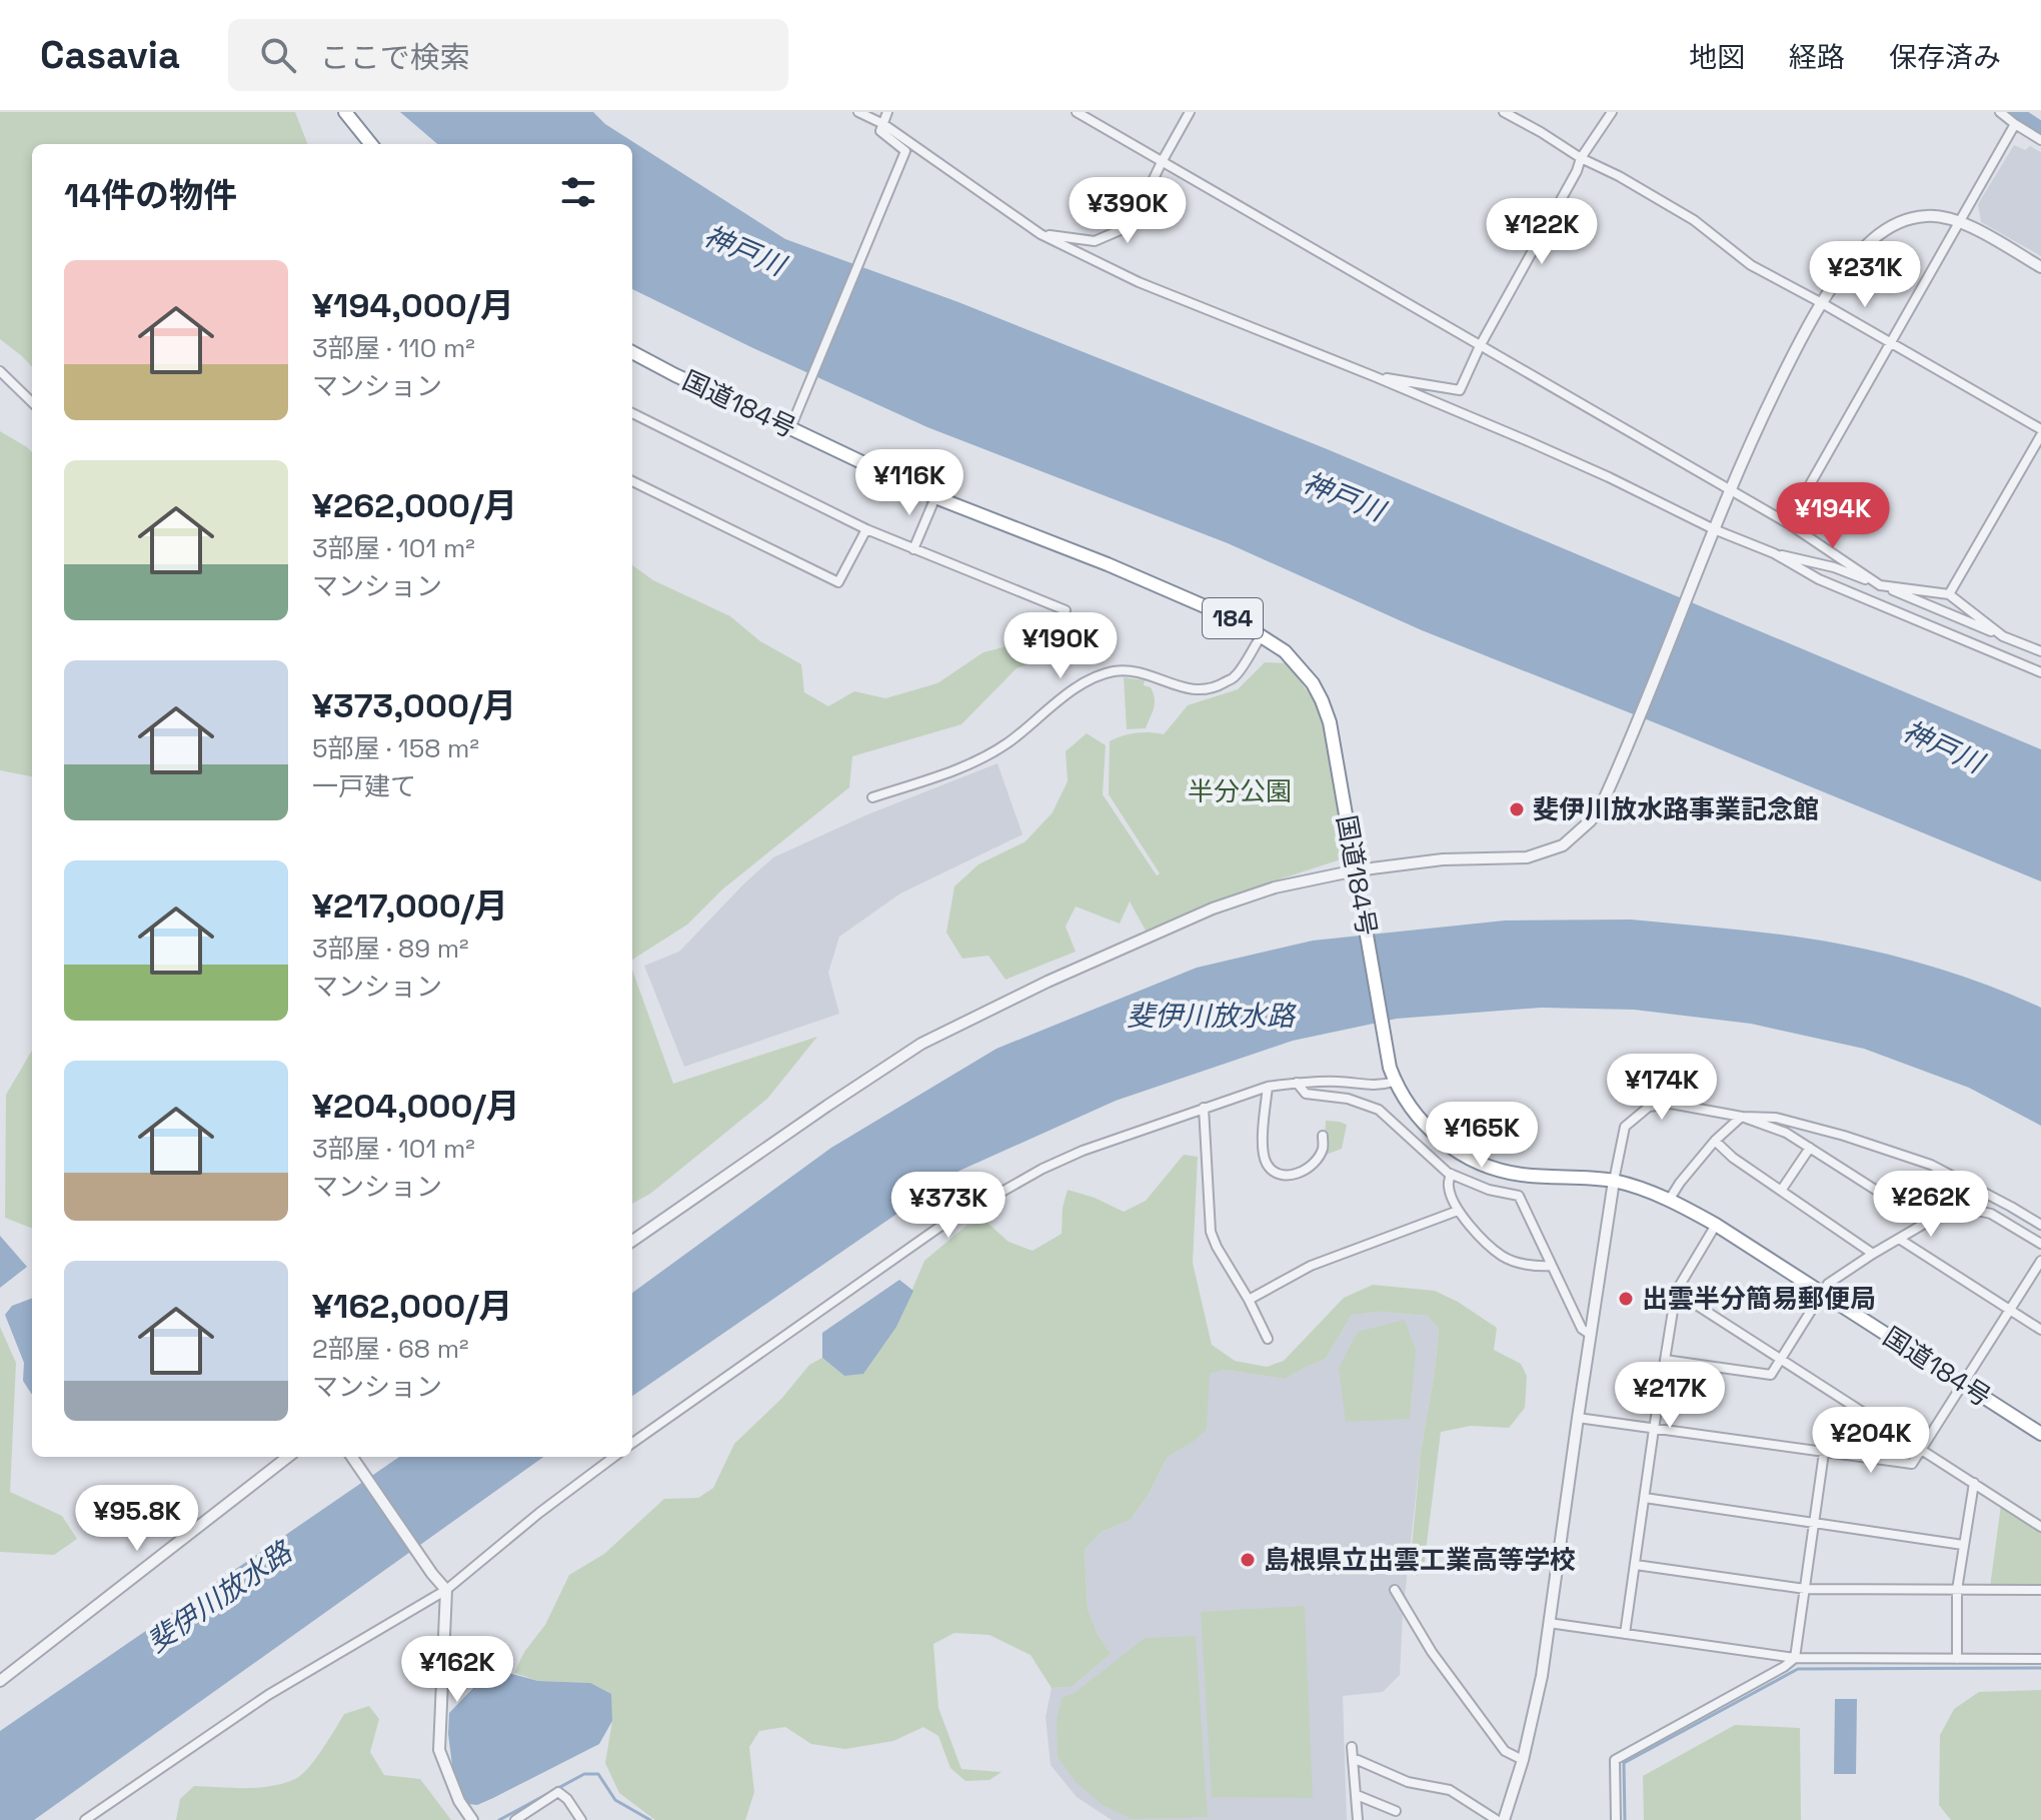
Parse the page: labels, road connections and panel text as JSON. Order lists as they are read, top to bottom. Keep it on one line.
{"streets":{"highway":["国道184号","184"]},"water":["神戸川","斐伊川放水路"],"parks":["半分公園"],"places":["斐伊川放水路事業記念館","出雲半分簡易郵便局","島根県立出雲工業高等学校"],"page":{"header":"Casavia","search":"ここで検索","nav":["地図","経路","保存済み"],"heading":"14件の物件","price":["¥390K","¥122K","¥231K","¥116K","¥194K","¥190K","¥174K","¥165K","¥262K","¥373K","¥217K","¥204K","¥95.8K","¥162K"],"list":[{"name":"¥194,000/月","note":"3部屋 · 110 m² · マンション"},{"name":"¥262,000/月","note":"3部屋 · 101 m² · マンション"},{"name":"¥373,000/月","note":"5部屋 · 158 m² · 一戸建て"},{"name":"¥217,000/月","note":"3部屋 · 89 m² · マンション"},{"name":"¥204,000/月","note":"3部屋 · 101 m² · マンション"},{"name":"¥162,000/月","note":"2部屋 · 68 m² · マンション"}]}}
